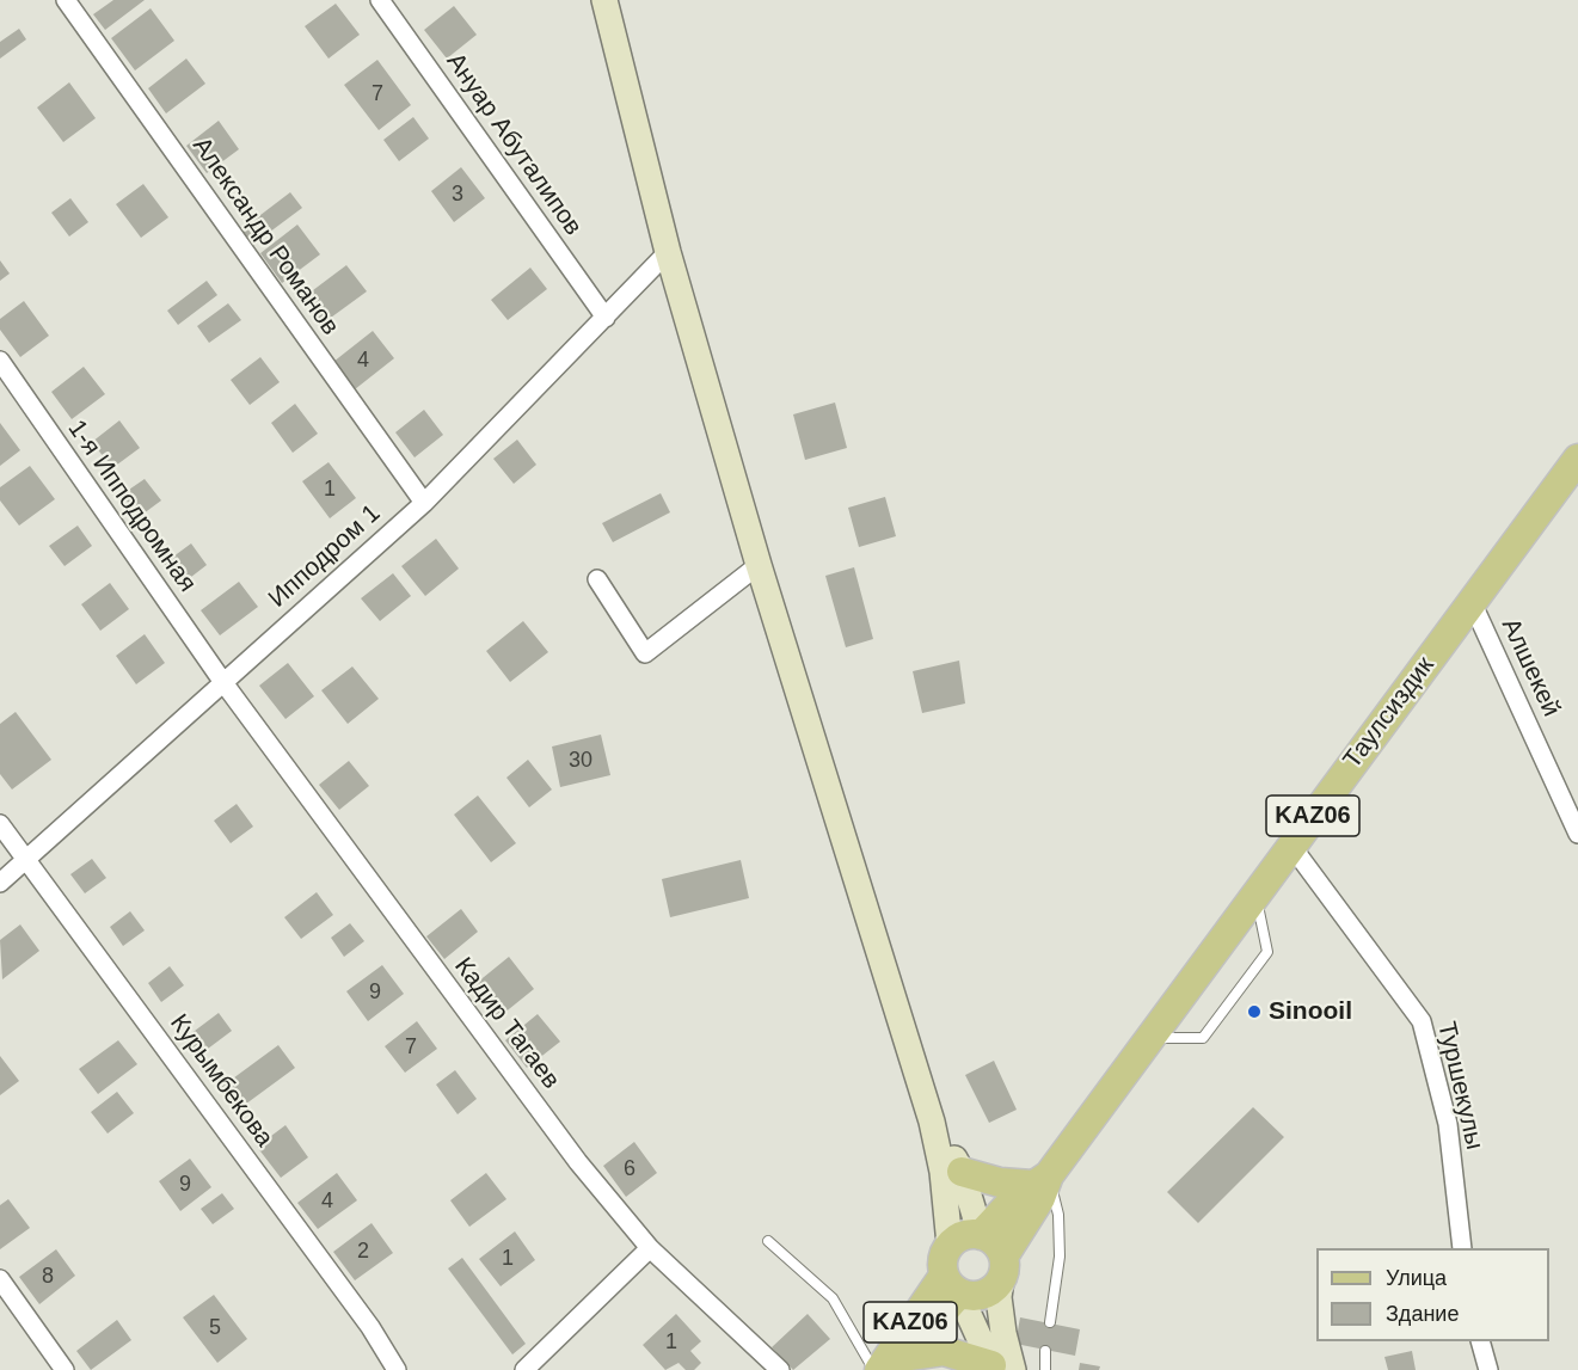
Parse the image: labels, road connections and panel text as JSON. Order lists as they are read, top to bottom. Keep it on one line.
{"streets":{"main road":["Таулсиздик","KAZ06"],"street":["Ануар Абуталипов","Александр Романов","1-я Ипподромная","Ипподром 1","Алшекей","Кадир Тагаев","Курымбекова","Туршекулы"]},"crossings":[["Ануар Абуталипов","Ипподром 1"],["Александр Романов","Ипподром 1"],["1-я Ипподромная","Ипподром 1"],["1-я Ипподромная","Кадир Тагаев"],["Ипподром 1","Кадир Тагаев"],["Ипподром 1","Курымбекова"],["Алшекей","Таулсиздик"],["Таулсиздик","KAZ06"],["Таулсиздик","Туршекулы"]],"places":["Sinooil"],"house_numbers":["7","3","4","1","30","9","7","6","9","4","2","1","8","5","1"],"legend":["Улица","Здание"]}
